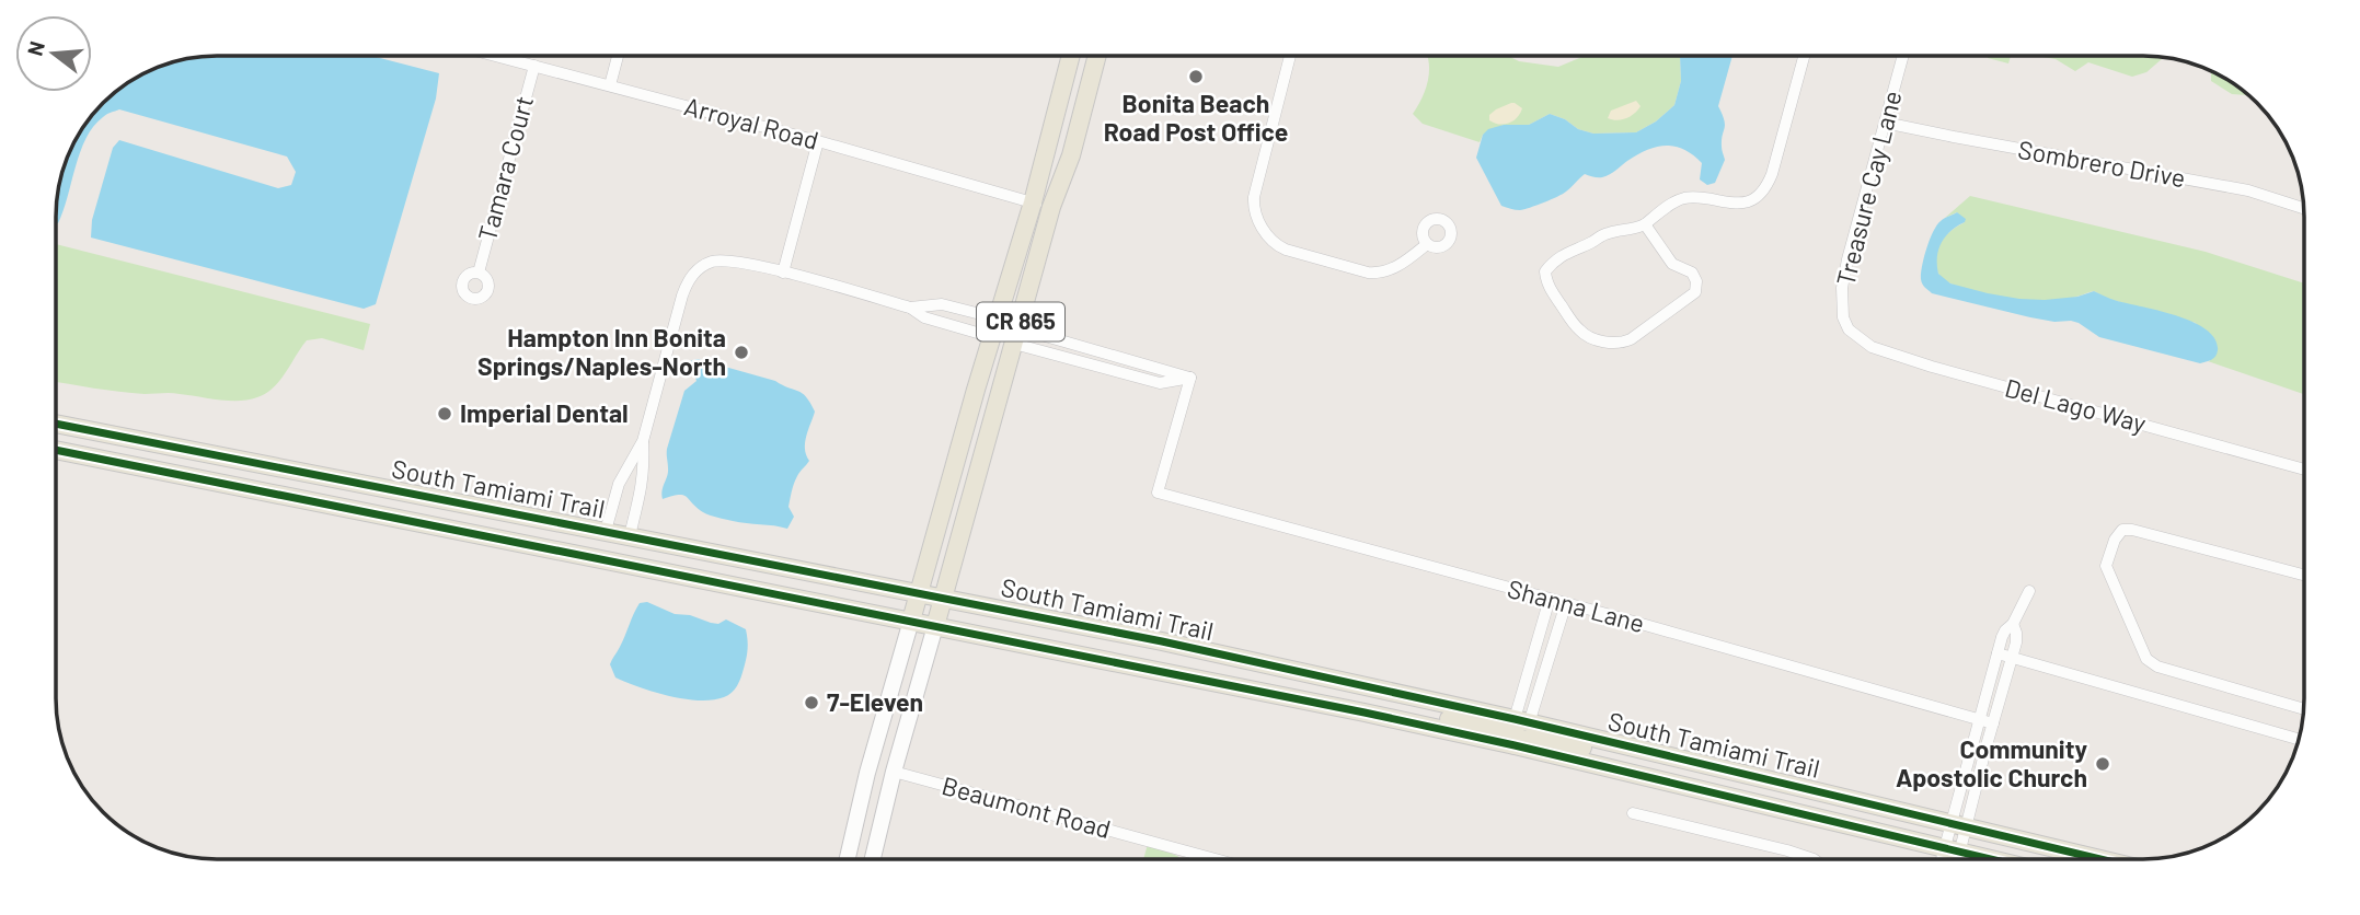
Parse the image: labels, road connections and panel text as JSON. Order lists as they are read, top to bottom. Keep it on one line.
{"streets":{"main road":["CR 865","South Tamiami Trail"],"street":["Arroyal Road","Sombrero Drive","Tamara Court","Treasure Cay Lane","Del Lago Way","Shanna Lane","Beaumont Road"]},"crossings":[["Arroyal Road","Tamara Court"],["Arroyal Road","CR 865"],["Sombrero Drive","Treasure Cay Lane"],["Treasure Cay Lane","Del Lago Way"],["CR 865","South Tamiami Trail"],["CR 865","Beaumont Road"]],"places":["Bonita Beach Road Post Office","Hampton Inn Bonita Springs/Naples-North","Imperial Dental","7-Eleven","Community Apostolic Church"],"north":"left"}
